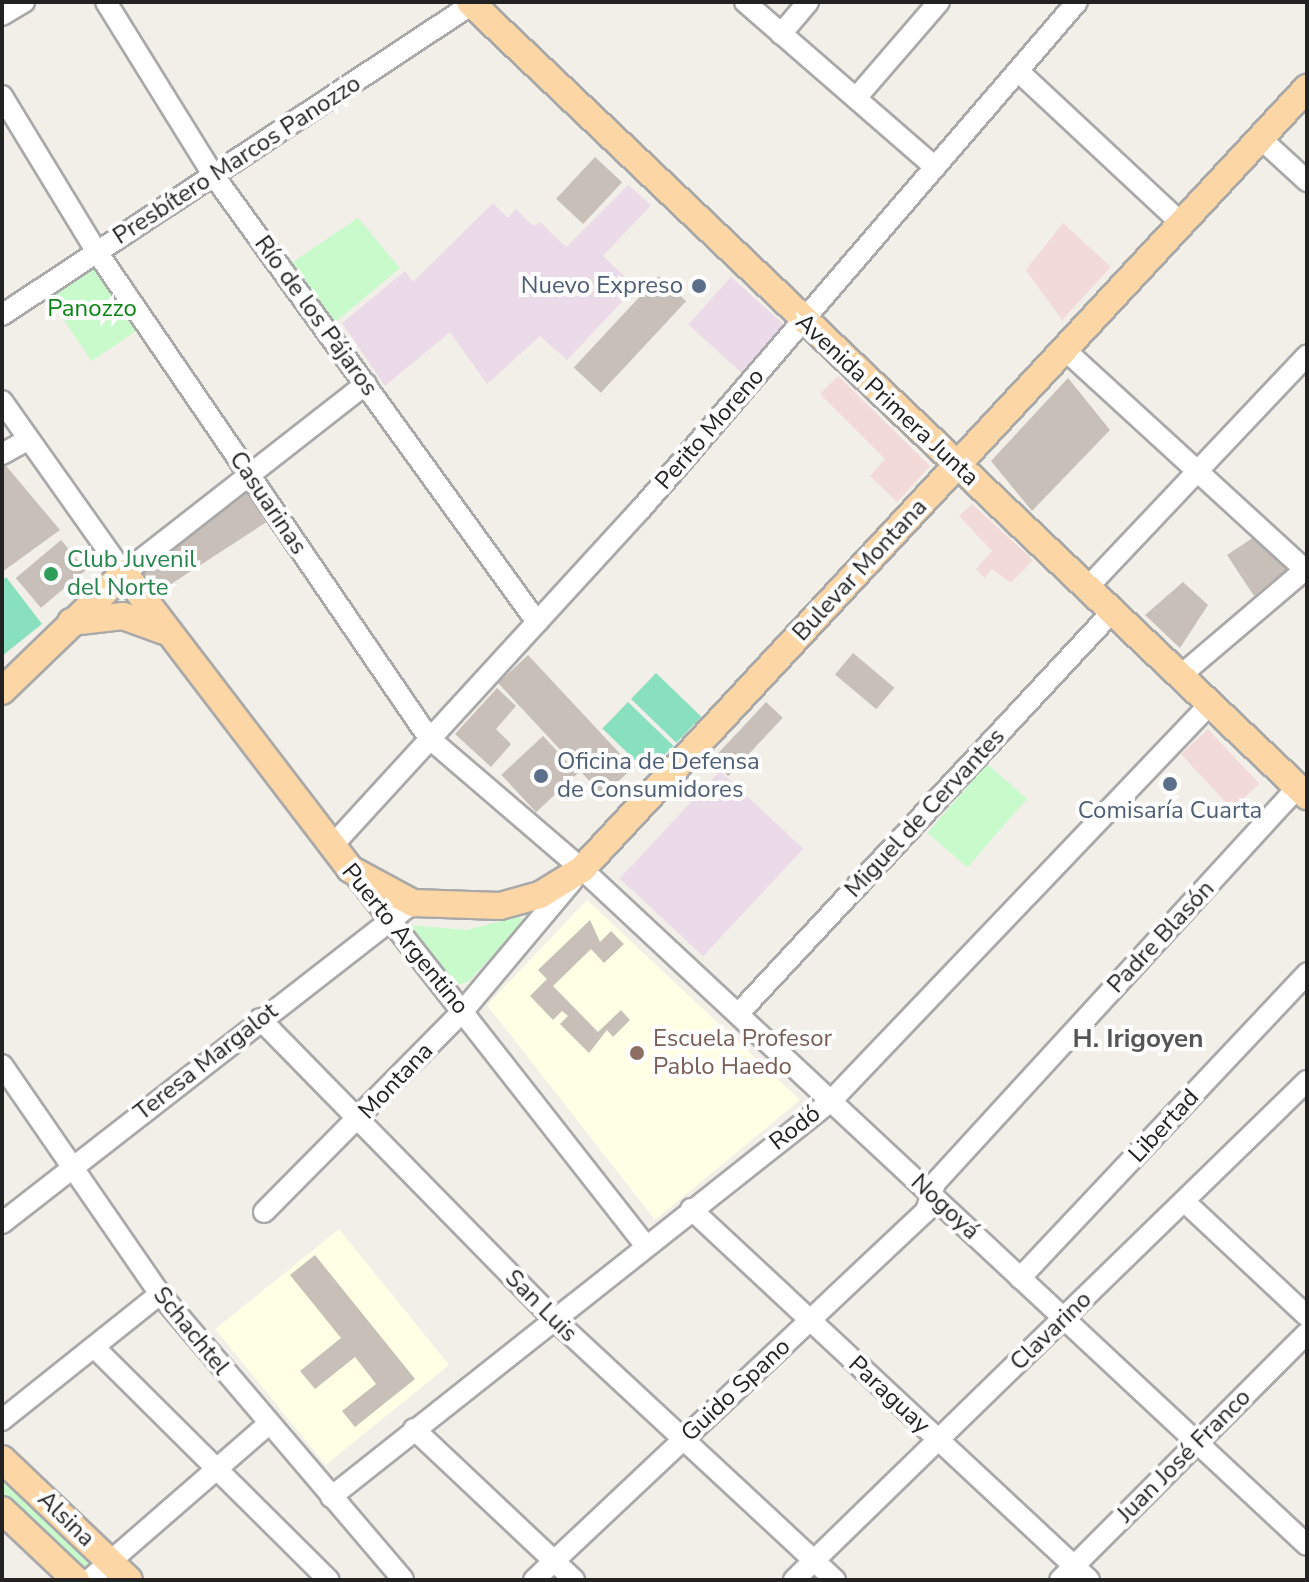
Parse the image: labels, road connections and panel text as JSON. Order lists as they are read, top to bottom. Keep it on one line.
{"streets":{"main road":["Avenida Primera Junta","Bulevar Montana","Puerto Argentino","Alsina"],"street":["Presbítero Marcos Panozzo","Río de los Pájaros","Perito Moreno","Casuarinas","Miguel de Cervantes","Padre Blasón","Teresa Margalot","Montana","Libertad","Rodó","Nogoyá","San Luis","Schachtel","Clavarino","Guido Spano","Paraguay","Juan José Franco"]},"crossings":[["Presbítero Marcos Panozzo","Río de los Pájaros"],["Presbítero Marcos Panozzo","Avenida Primera Junta"],["Presbítero Marcos Panozzo","Casuarinas"],["Río de los Pájaros","Perito Moreno"],["Avenida Primera Junta","Perito Moreno"],["Avenida Primera Junta","Bulevar Montana"],["Avenida Primera Junta","Miguel de Cervantes"],["Avenida Primera Junta","Padre Blasón"],["Avenida Primera Junta","Rodó"],["Perito Moreno","Casuarinas"],["Perito Moreno","Puerto Argentino"],["Casuarinas","Bulevar Montana"],["Casuarinas","Montana"],["Casuarinas","Nogoyá"],["Bulevar Montana","Puerto Argentino"],["Bulevar Montana","Teresa Margalot"],["Bulevar Montana","Montana"],["Bulevar Montana","Nogoyá"],["Miguel de Cervantes","Nogoyá"],["Padre Blasón","Nogoyá"],["Padre Blasón","Guido Spano"],["Puerto Argentino","Teresa Margalot"],["Puerto Argentino","Montana"],["Puerto Argentino","Rodó"],["Teresa Margalot","San Luis"],["Teresa Margalot","Schachtel"],["Montana","Nogoyá"],["Montana","San Luis"],["Libertad","Nogoyá"],["Rodó","Nogoyá"],["Rodó","San Luis"],["Rodó","Schachtel"],["Rodó","Paraguay"],["Nogoyá","Clavarino"],["Nogoyá","Guido Spano"],["Nogoyá","Juan José Franco"],["San Luis","Clavarino"],["San Luis","Guido Spano"],["Clavarino","Paraguay"],["Guido Spano","Paraguay"],["Paraguay","Juan José Franco"]],"districts":["H. Irigoyen"],"parks":["Panozzo"],"places":["Nuevo Expreso","Club Juvenil del Norte","Oficina de Defensa de Consumidores","Comisaría Cuarta","Escuela Profesor Pablo Haedo"]}
